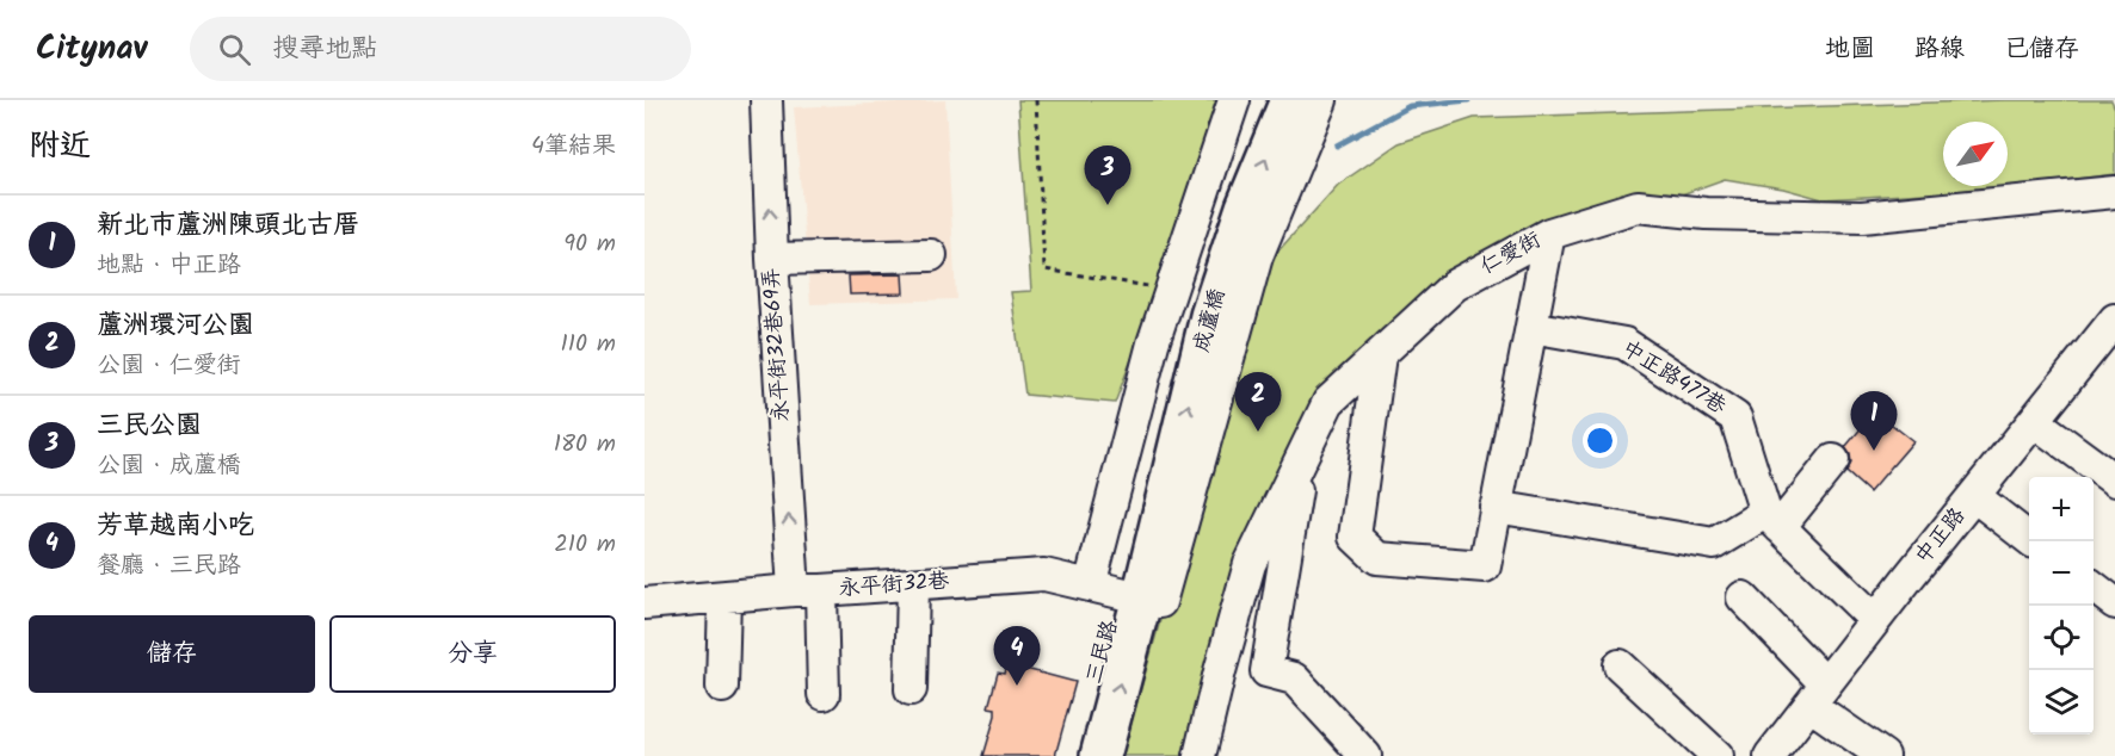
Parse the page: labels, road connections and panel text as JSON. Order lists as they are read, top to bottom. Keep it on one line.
{"streets":{"main road":["成蘆橋","三民路"],"street":["仁愛街","永平街32巷69弄","中正路477巷","中正路","永平街32巷"]},"crossings":[["成蘆橋","三民路"],["永平街32巷69弄","永平街32巷"],["中正路477巷","中正路"],["永平街32巷","三民路"]],"one_way":["永平街32巷69弄"],"north":"top right","page":{"header":"Citynav","search":"搜尋地點","nav":["地圖","路線","已儲存"],"heading":["附近","4筆結果"],"pins":["3","2","1","4"],"list":[{"mark":"1","name":"新北市蘆洲陳頭北古厝","note":"地點 · 中正路","value":"90 m"},{"mark":"2","name":"蘆洲環河公園","note":"公園 · 仁愛街","value":"110 m"},{"mark":"3","name":"三民公園","note":"公園 · 成蘆橋","value":"180 m"},{"mark":"4","name":"芳草越南小吃","note":"餐廳 · 三民路","value":"210 m"}],"map_buttons":["+","−"],"buttons":["儲存","分享"]}}
